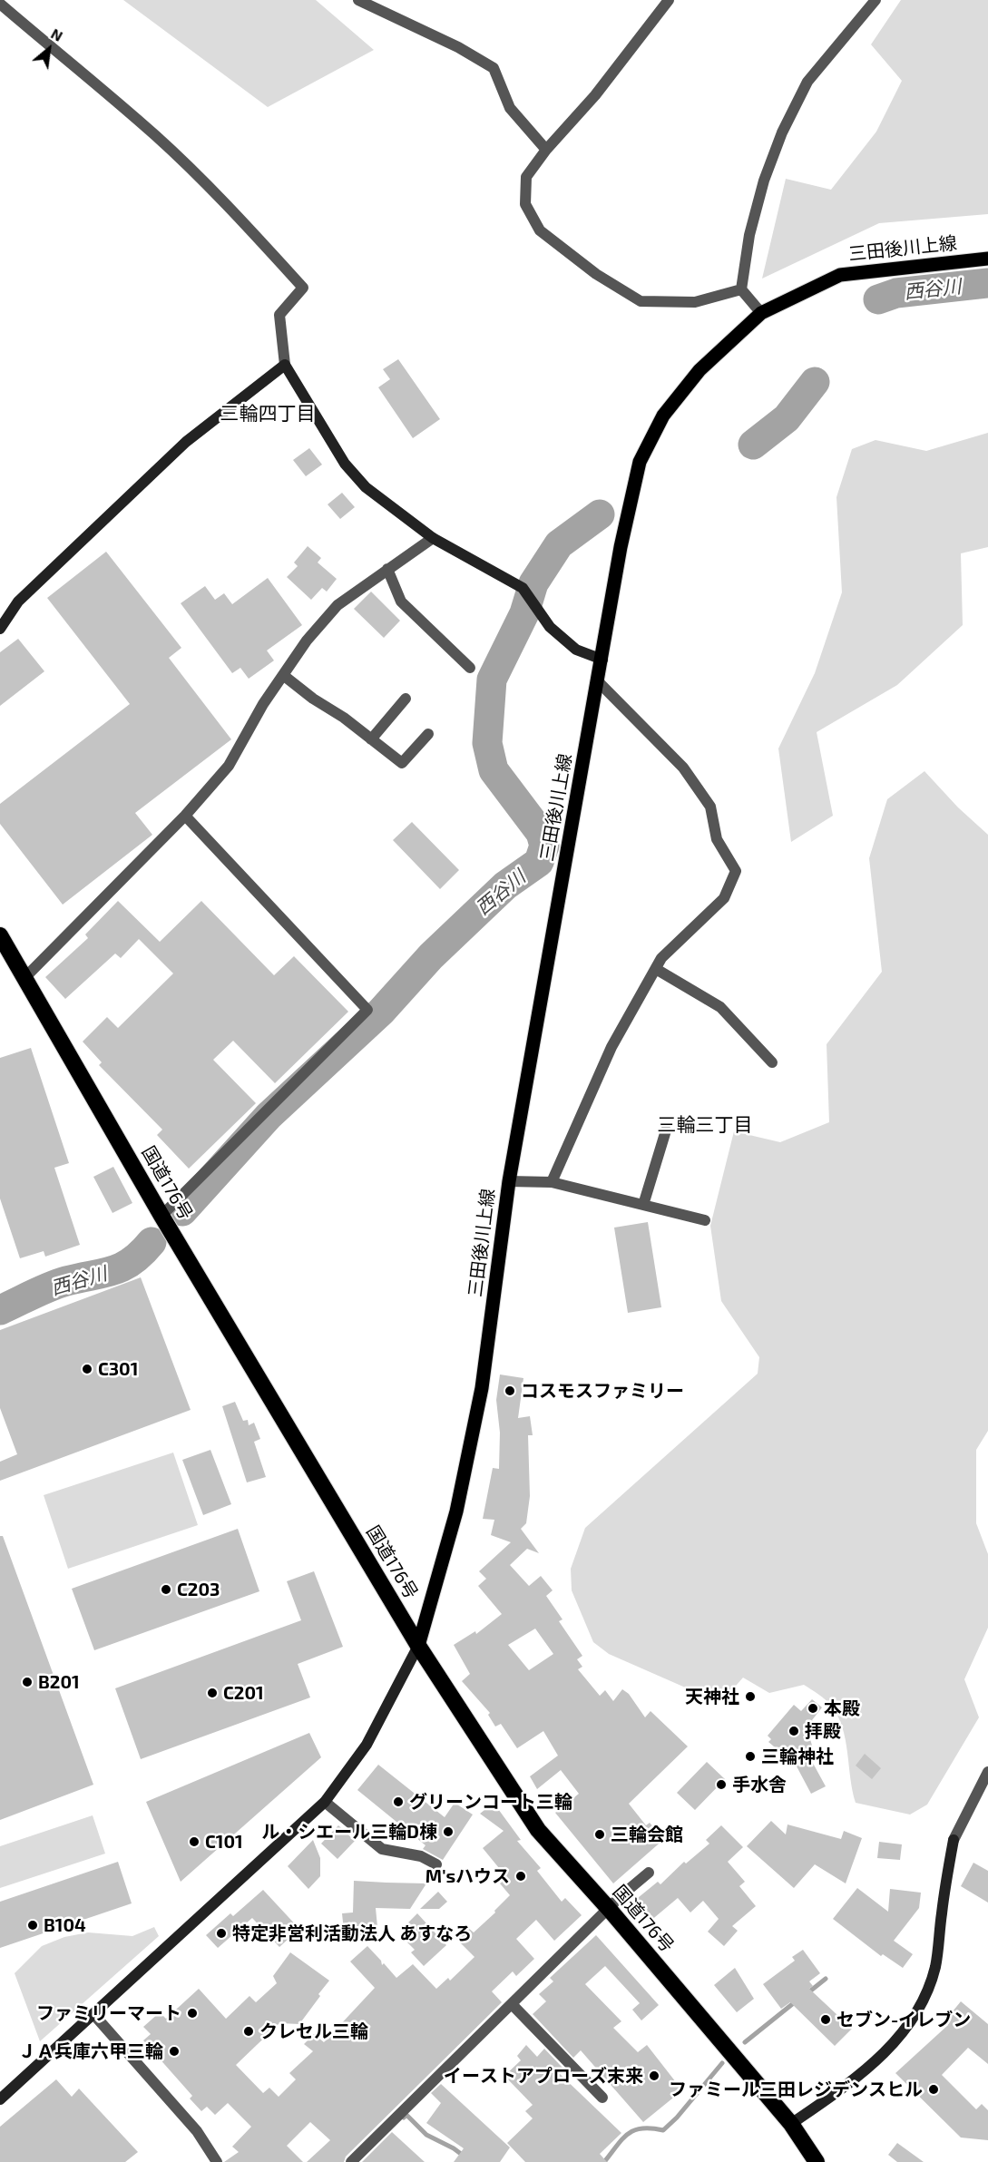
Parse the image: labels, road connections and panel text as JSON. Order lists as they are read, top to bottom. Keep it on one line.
{"streets":{"highway":["国道176号"],"main road":["三田後川上線"]},"crossings":[["三田後川上線","国道176号"]],"districts":["三輪四丁目","三輪三丁目"],"water":["西谷川"],"places":["C301","コスモスファミリー","C203","B201","C201","天神社","本殿","拝殿","三輪神社","手水舎","グリーンコート三輪","ル・シエール三輪D棟","三輪会館","C101","M'sハウス","B104","特定非営利活動法人 あすなろ","ファミリーマート","セブン-イレブン","クレセル三輪","ＪＡ兵庫六甲三輪","イーストアプローズ末来","ファミール三田レジデンスヒル"],"north":"top right"}
